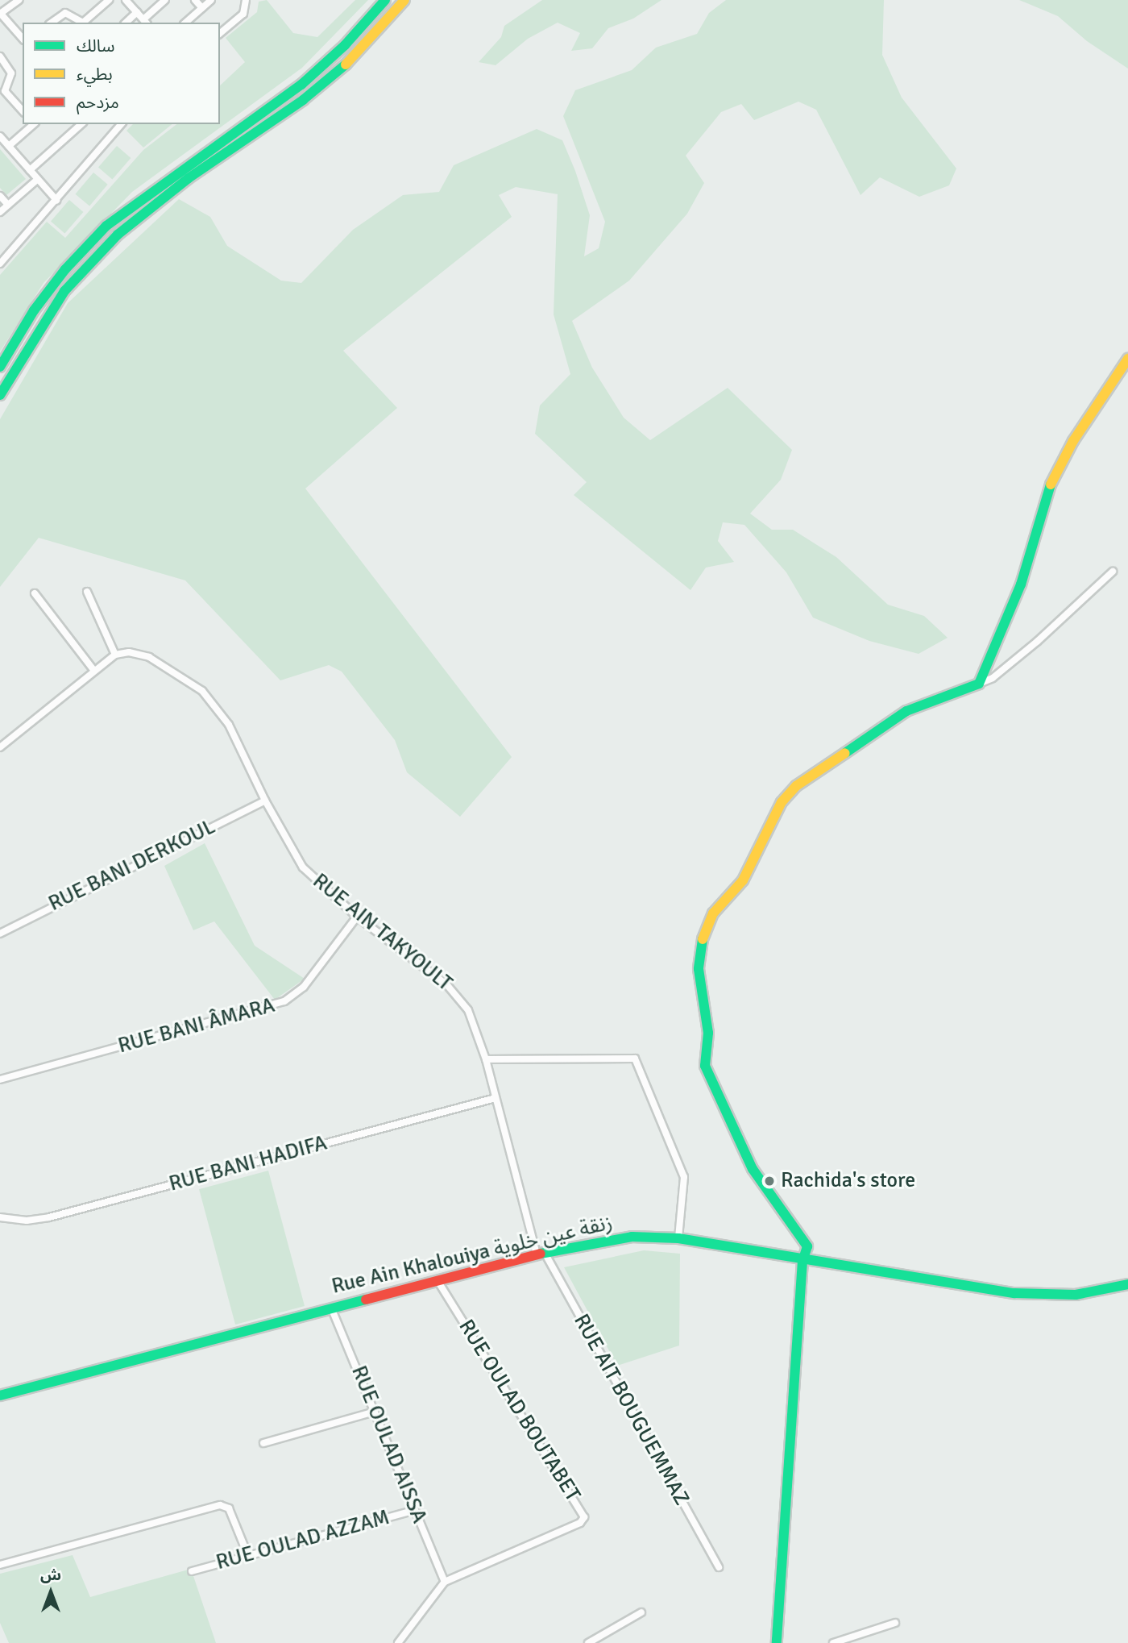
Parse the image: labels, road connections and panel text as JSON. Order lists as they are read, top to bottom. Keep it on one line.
{"streets":{"main road":["Rue Ain Khalouiya زنقة عين خلوية"],"street":["RUE BANI DERKOUL","RUE AIN TAKYOULT","RUE BANI ÂMARA","RUE BANI HADIFA","RUE AIT BOUGUEMMAZ","RUE OULAD BOUTABET","RUE OULAD AISSA","RUE OULAD AZZAM"]},"crossings":[["RUE BANI DERKOUL","RUE AIN TAKYOULT"],["RUE AIN TAKYOULT","RUE BANI ÂMARA"],["RUE AIN TAKYOULT","RUE BANI HADIFA"],["RUE AIN TAKYOULT","Rue Ain Khalouiya زنقة عين خلوية"],["RUE AIN TAKYOULT","RUE AIT BOUGUEMMAZ"],["Rue Ain Khalouiya زنقة عين خلوية","RUE AIT BOUGUEMMAZ"],["Rue Ain Khalouiya زنقة عين خلوية","RUE OULAD BOUTABET"],["Rue Ain Khalouiya زنقة عين خلوية","RUE OULAD AISSA"],["RUE OULAD BOUTABET","RUE OULAD AISSA"],["RUE OULAD AISSA","RUE OULAD AZZAM"]],"places":["Rachida's store"],"legend":["سالك","بطيء","مزدحم"],"north":"top"}
